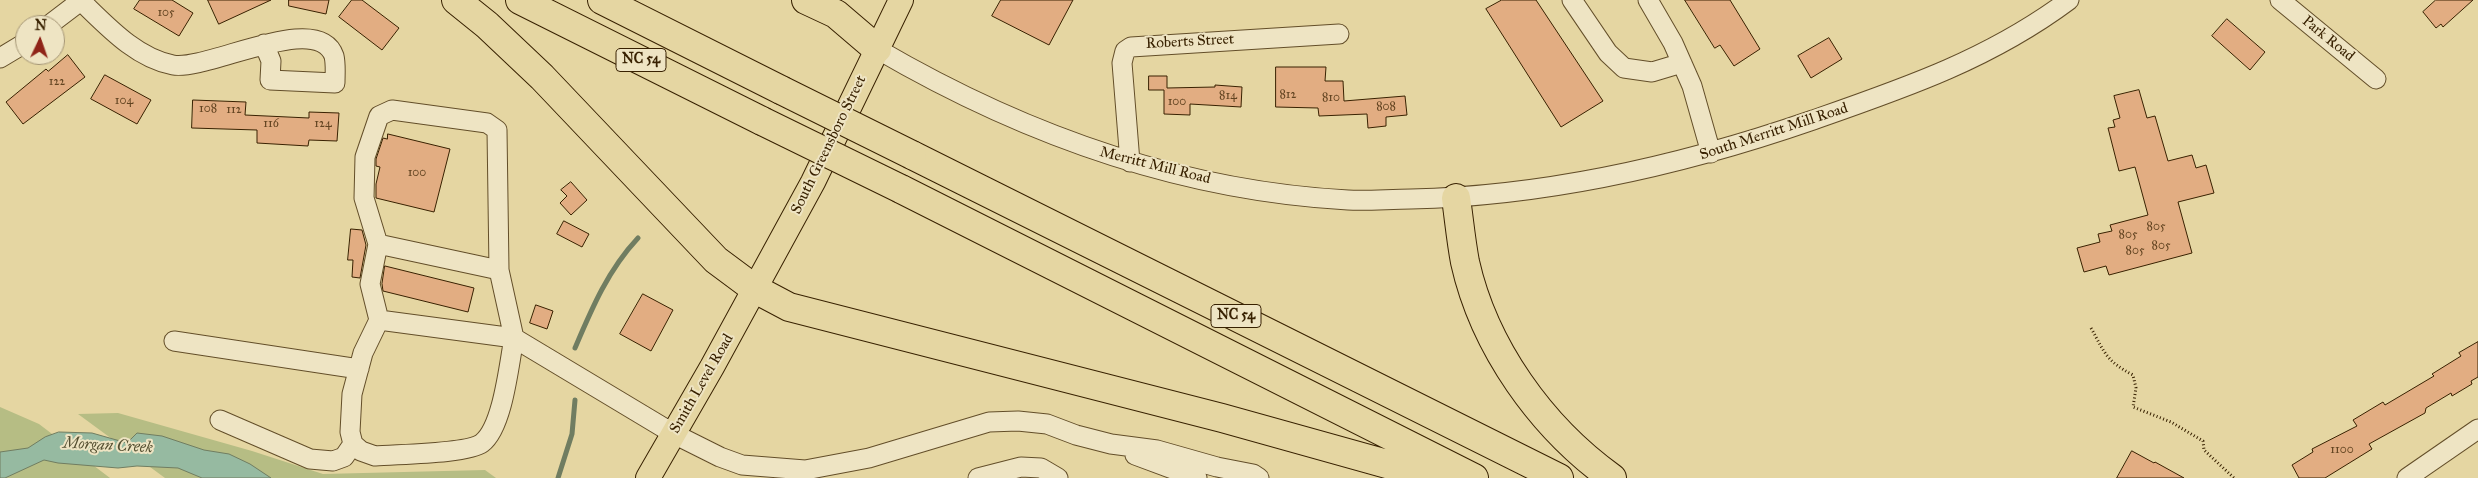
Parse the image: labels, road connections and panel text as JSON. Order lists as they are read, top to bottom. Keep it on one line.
{"streets":{"highway":["NC 54"],"main road":["South Greensboro Street","Smith Level Road"],"street":["Park Road","Roberts Street","South Merritt Mill Road","Merritt Mill Road"]},"crossings":[["Roberts Street","Merritt Mill Road"],["South Merritt Mill Road","Merritt Mill Road"],["South Greensboro Street","Merritt Mill Road"],["South Greensboro Street","Smith Level Road"]],"water":["Morgan Creek"],"house_numbers":["105","122","812","814","810","104","100","808","108","112","116","124","100","805","805","805","805","1100"],"north":"top"}
